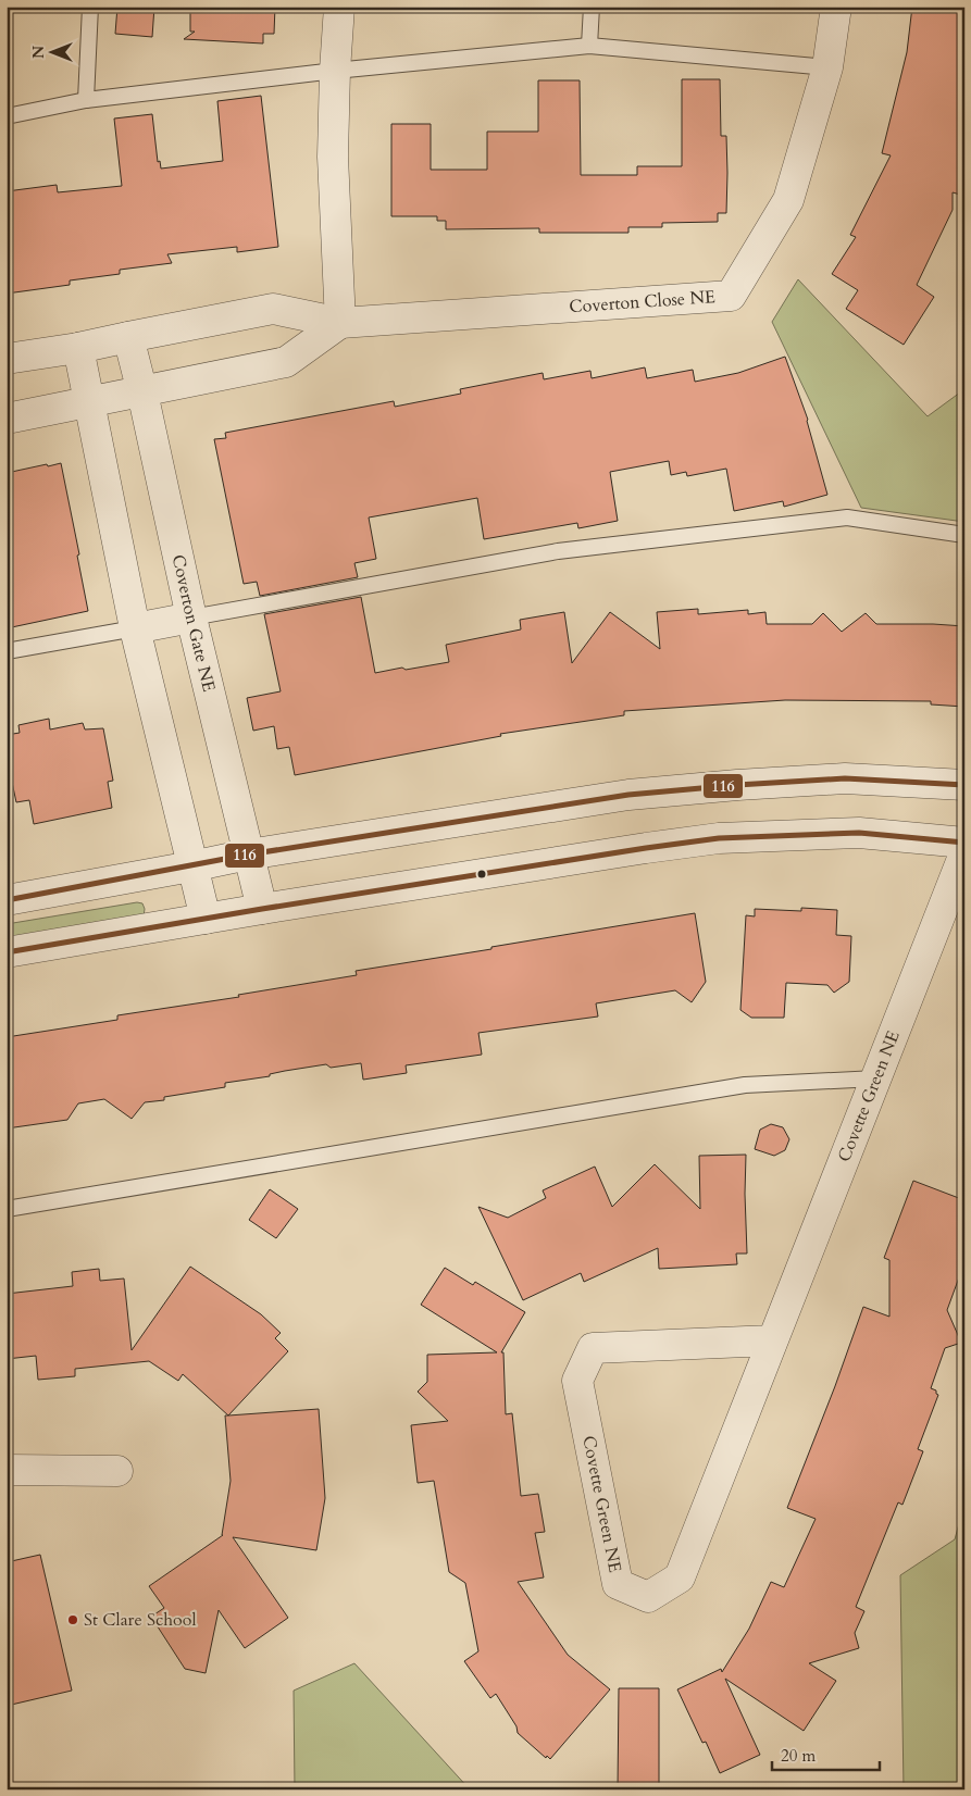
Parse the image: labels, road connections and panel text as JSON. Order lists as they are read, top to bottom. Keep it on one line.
{"streets":{"street":["Coverton Close NE","Coverton Gate NE","Covette Green NE"]},"crossings":[["Coverton Close NE","Coverton Gate NE"]],"places":["St Clare School"],"lines":["transit line 116"],"scale_bar":"20 m","north":"left"}
